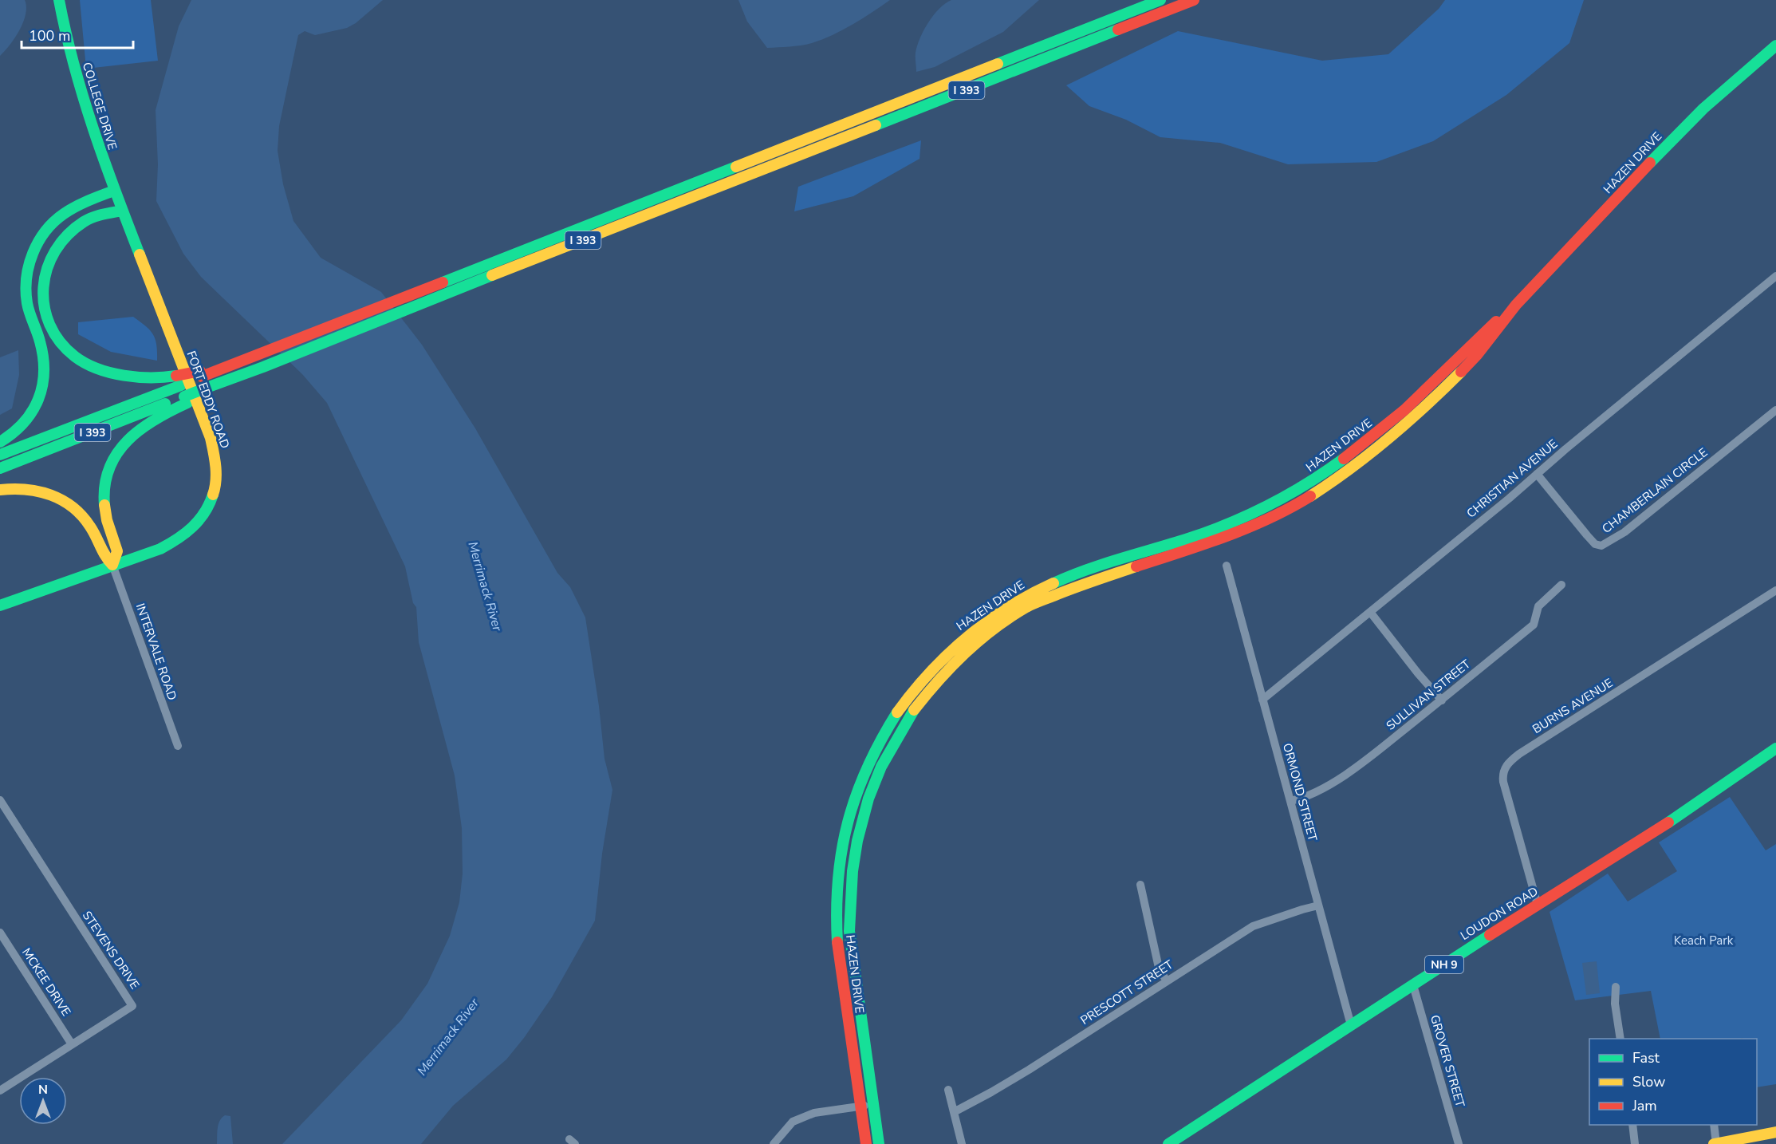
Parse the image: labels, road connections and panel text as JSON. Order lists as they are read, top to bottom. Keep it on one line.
{"streets":{"main road":["I 393","COLLEGE DRIVE","HAZEN DRIVE","FORT EDDY ROAD","LOUDON ROAD","NH 9"],"street":["CHRISTIAN AVENUE","CHAMBERLAIN CIRCLE","INTERVALE ROAD","SULLIVAN STREET","BURNS AVENUE","ORMOND STREET","STEVENS DRIVE","MCKEE DRIVE","PRESCOTT STREET","GROVER STREET"]},"crossings":[["COLLEGE DRIVE","FORT EDDY ROAD"],["FORT EDDY ROAD","INTERVALE ROAD"],["CHRISTIAN AVENUE","CHAMBERLAIN CIRCLE"],["CHRISTIAN AVENUE","ORMOND STREET"],["SULLIVAN STREET","ORMOND STREET"],["BURNS AVENUE","LOUDON ROAD"],["ORMOND STREET","LOUDON ROAD"],["ORMOND STREET","PRESCOTT STREET"],["LOUDON ROAD","GROVER STREET"],["STEVENS DRIVE","MCKEE DRIVE"]],"water":["Merrimack River"],"parks":["Keach Park"],"legend":["Fast","Slow","Jam"],"scale_bar":"100 m","north":"top"}
